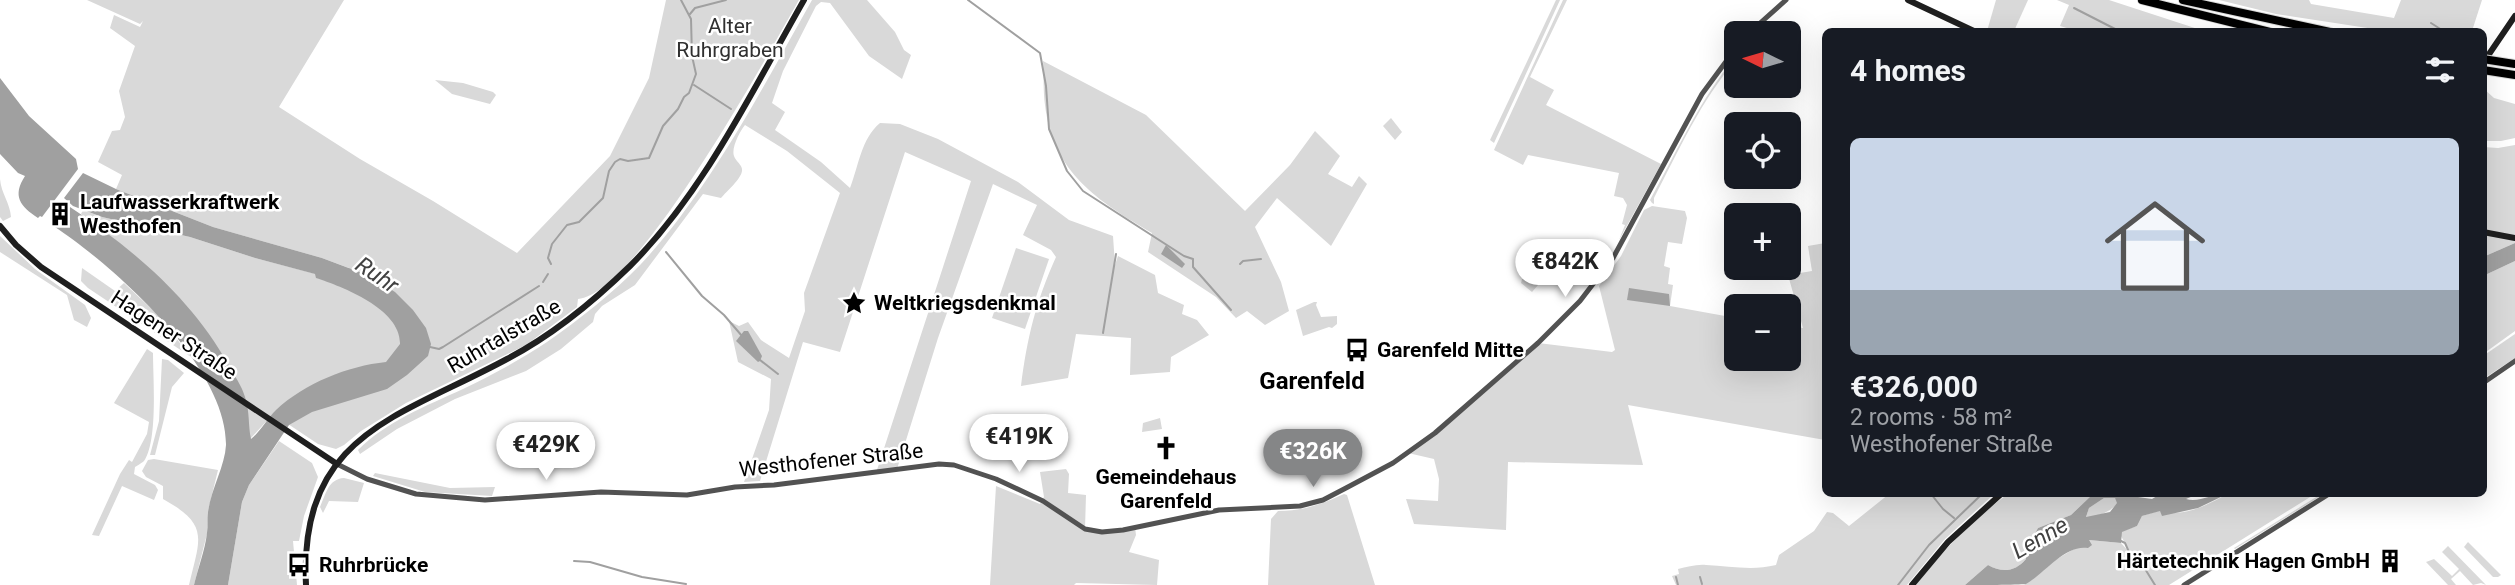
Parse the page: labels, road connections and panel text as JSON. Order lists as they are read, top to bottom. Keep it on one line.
{"streets":{"main road":["Hagener Straße","Ruhrtalstraße"],"street":["Westhofener Straße"]},"crossings":[["Hagener Straße","Ruhrtalstraße"],["Hagener Straße","Westhofener Straße"],["Ruhrtalstraße","Westhofener Straße"]],"districts":["Garenfeld"],"water":["Ruhr","Lenne"],"parks":["Alter Ruhrgraben"],"places":{"building":["Laufwasserkraftwerk Westhofen","Härtetechnik Hagen GmbH"],"place":["Weltkriegsdenkmal"],"bus stop":["Garenfeld Mitte","Ruhrbrücke"],"church":["Gemeindehaus Garenfeld"]},"north":"left","page":{"map_buttons":["+","−"],"heading":"4 homes","list":[{"name":"€326,000","note":"2 rooms · 58 m² · Westhofener Straße"}],"price":["€842K","€419K","€429K","€326K"]}}
